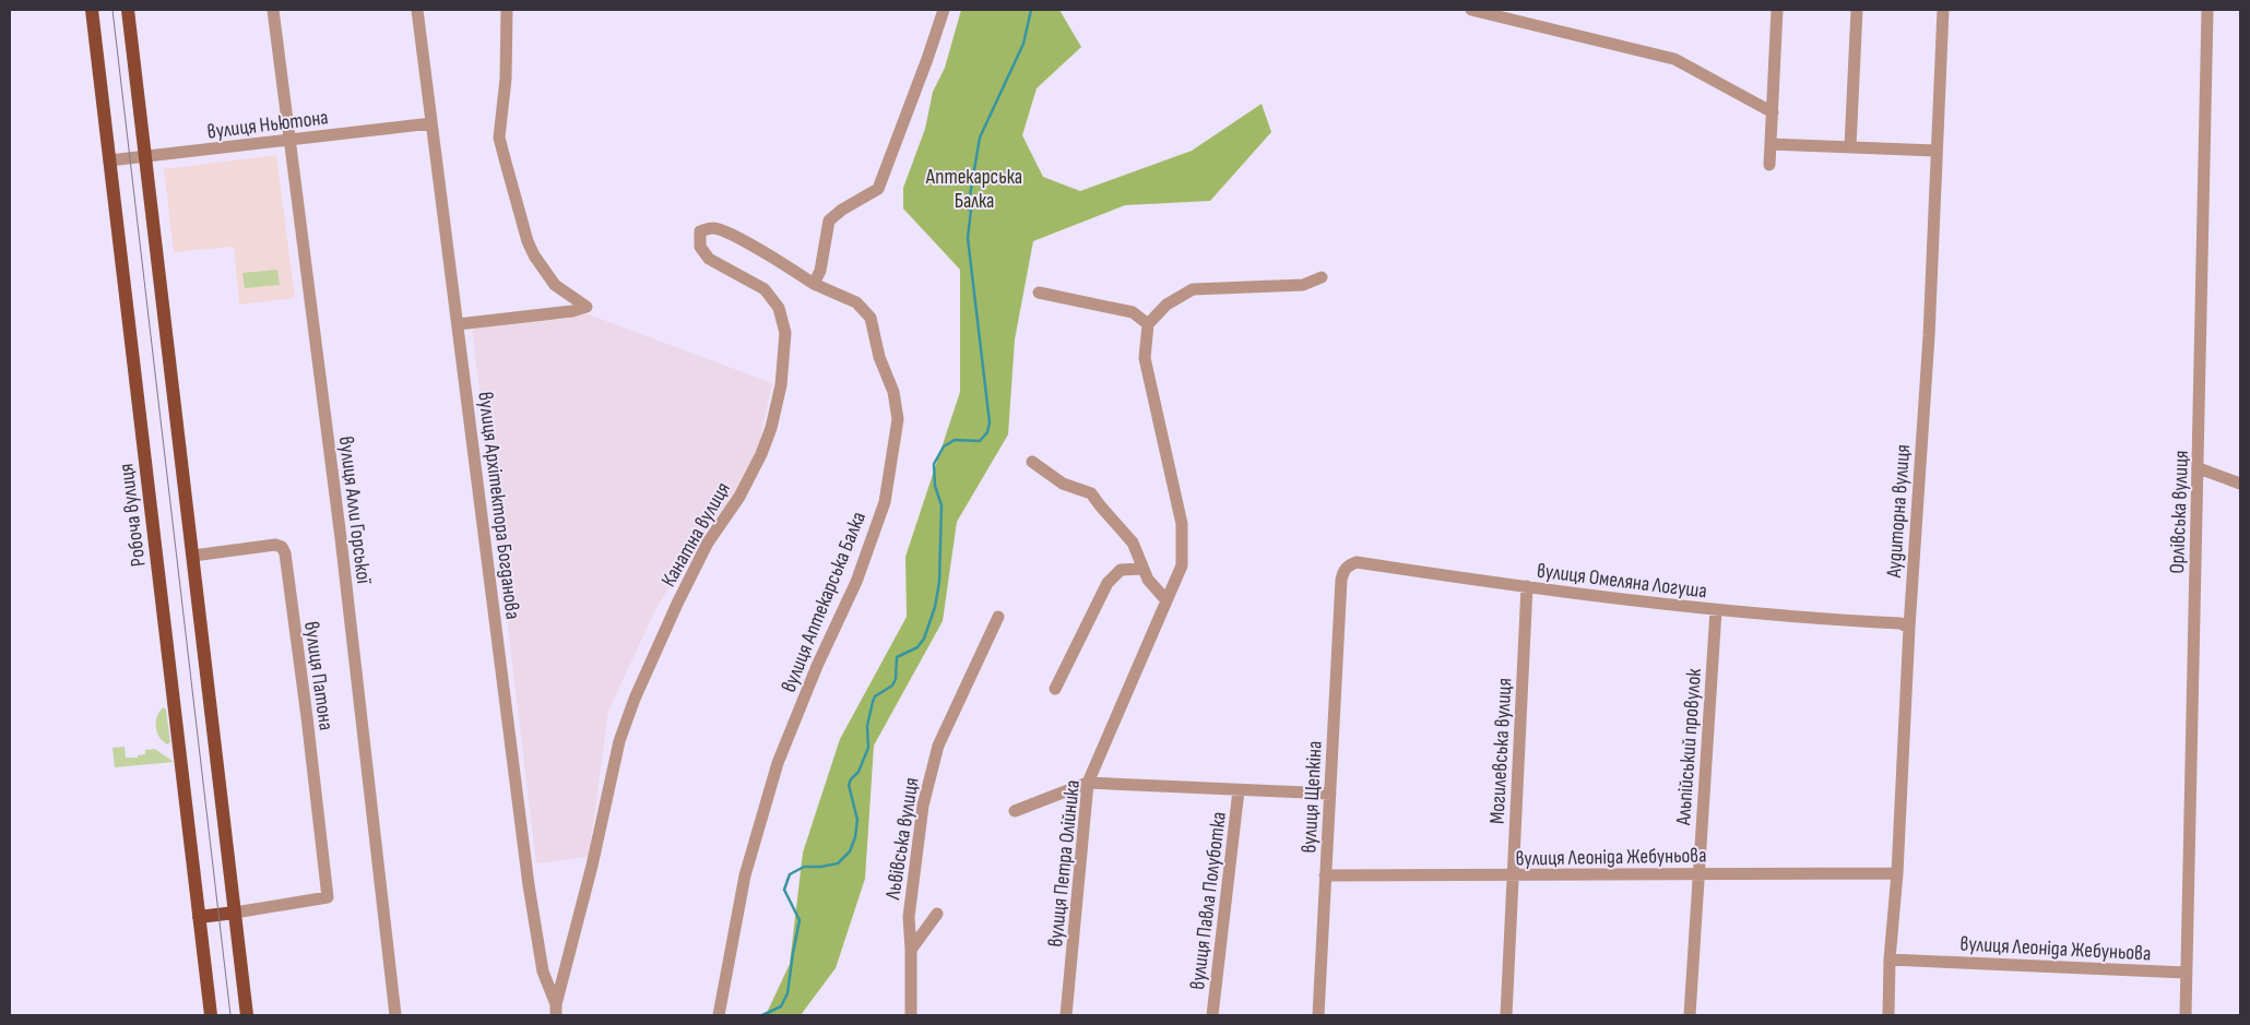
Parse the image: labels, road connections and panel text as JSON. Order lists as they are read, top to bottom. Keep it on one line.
{"streets":{"main road":["Робоча вулиця"],"street":["вулиця Ньютона","вулиця Архітектора Богданова","вулиця Алли Горської","Аудиторна вулиця","Орлівська вулиця","Канатна вулиця","вулиця Омеляна Логуша","вулиця Аптекарська Балка","вулиця Патона","Альпійський провулок","Могилевська вулиця","вулиця Щепкіна","Львівська вулиця","вулиця Леоніда Жебуньова","вулиця Петра Олійника","вулиця Павла Полуботка"]},"crossings":[["вулиця Ньютона","вулиця Архітектора Богданова"],["вулиця Ньютона","вулиця Алли Горської"],["вулиця Ньютона","Робоча вулиця"],["вулиця Архітектора Богданова","Канатна вулиця"],["Аудиторна вулиця","вулиця Омеляна Логуша"],["Аудиторна вулиця","вулиця Леоніда Жебуньова"],["Орлівська вулиця","вулиця Леоніда Жебуньова"],["Канатна вулиця","вулиця Аптекарська Балка"],["вулиця Омеляна Логуша","Альпійський провулок"],["вулиця Омеляна Логуша","Могилевська вулиця"],["вулиця Омеляна Логуша","вулиця Щепкіна"],["Альпійський провулок","вулиця Леоніда Жебуньова"],["Могилевська вулиця","вулиця Леоніда Жебуньова"],["вулиця Щепкіна","вулиця Леоніда Жебуньова"]],"parks":["Аптекарська Балка"]}
